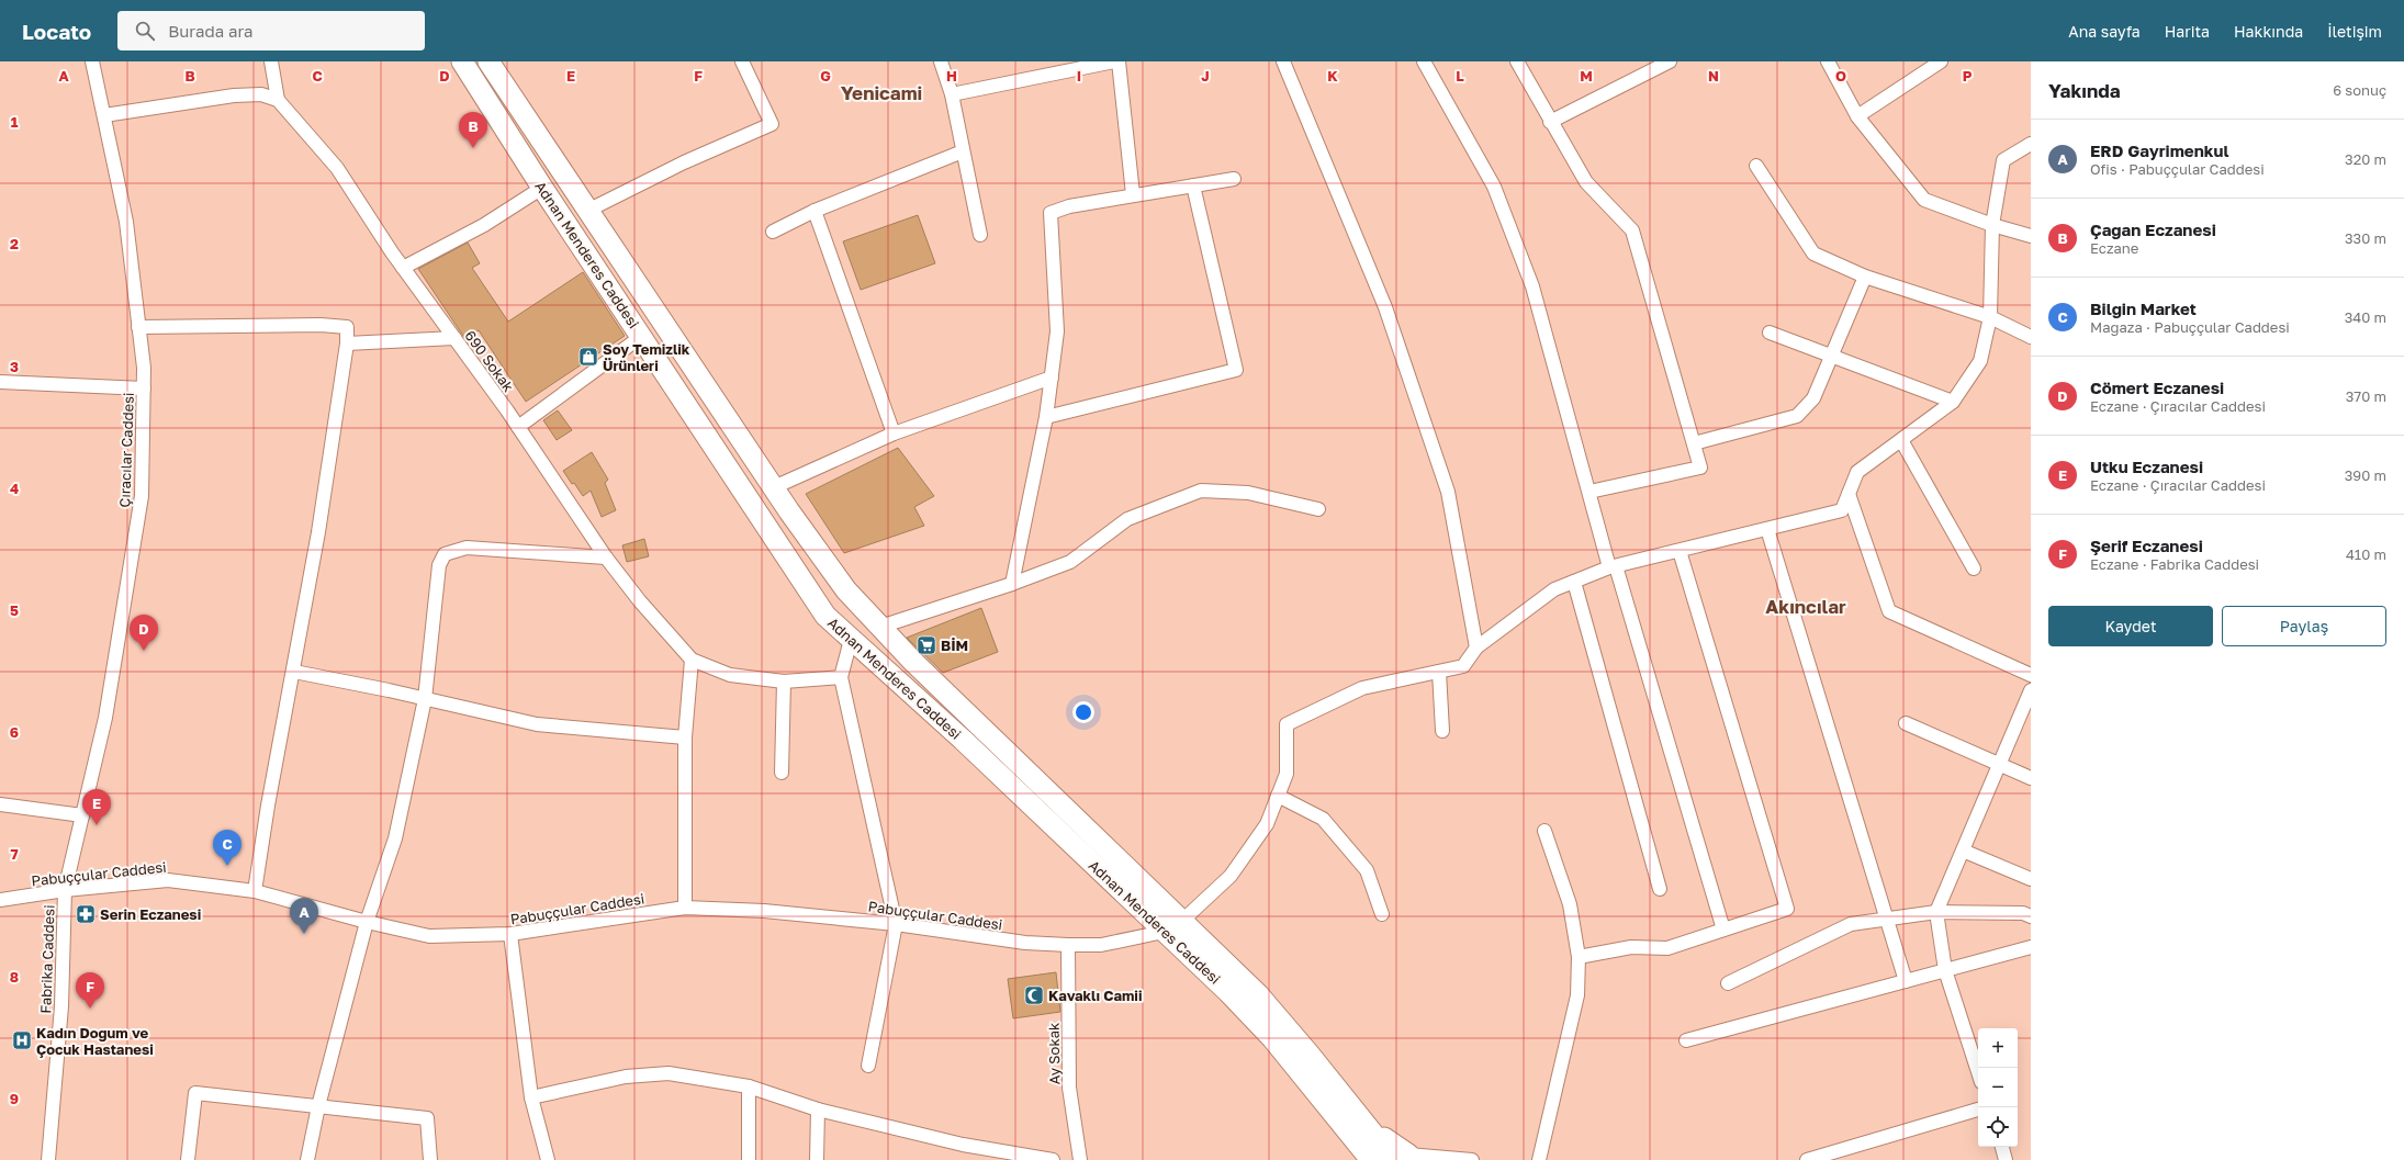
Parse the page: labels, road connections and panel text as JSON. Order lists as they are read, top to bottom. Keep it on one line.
{"streets":{"main road":["Adnan Menderes Caddesi"],"street":["690 Sokak","Çıracılar Caddesi","Pabuççular Caddesi","Fabrika Caddesi","Ay Sokak"]},"crossings":[["Adnan Menderes Caddesi","Pabuççular Caddesi"],["Çıracılar Caddesi","Pabuççular Caddesi"],["Çıracılar Caddesi","Fabrika Caddesi"],["Pabuççular Caddesi","Fabrika Caddesi"],["Pabuççular Caddesi","Ay Sokak"]],"districts":["Yenicami","Akıncılar"],"places":{"shop":["Soy Temizlik Ürünleri"],"supermarket":["BİM"],"pharmacy":["Serin Eczanesi"],"mosque":["Kavaklı Camii"],"hospital":["Kadın Doğum ve Çocuk Hastanesi"]},"page":{"header":"Locato","search":"Burada ara","nav":["Ana sayfa","Harita","Hakkında","İletişim"],"heading":["Yakında","6 sonuç"],"pins":["B","D","E","C","A","F"],"list":[{"mark":"A","name":"ERD Gayrimenkul","note":"Ofis · Pabuççular Caddesi","value":"320 m"},{"mark":"B","name":"Çağan Eczanesi","note":"Eczane","value":"330 m"},{"mark":"C","name":"Bilgin Market","note":"Mağaza · Pabuççular Caddesi","value":"340 m"},{"mark":"D","name":"Cömert Eczanesi","note":"Eczane · Çıracılar Caddesi","value":"370 m"},{"mark":"E","name":"Utku Eczanesi","note":"Eczane · Çıracılar Caddesi","value":"390 m"},{"mark":"F","name":"Şerif Eczanesi","note":"Eczane · Fabrika Caddesi","value":"410 m"}],"buttons":["Kaydet","Paylaş"],"map_buttons":["+","−"]},"grid":{"columns":["A","B","C","D","E","F","G","H","I","J","K","L","M","N","O","P"],"rows":["1","2","3","4","5","6","7","8","9"]}}
